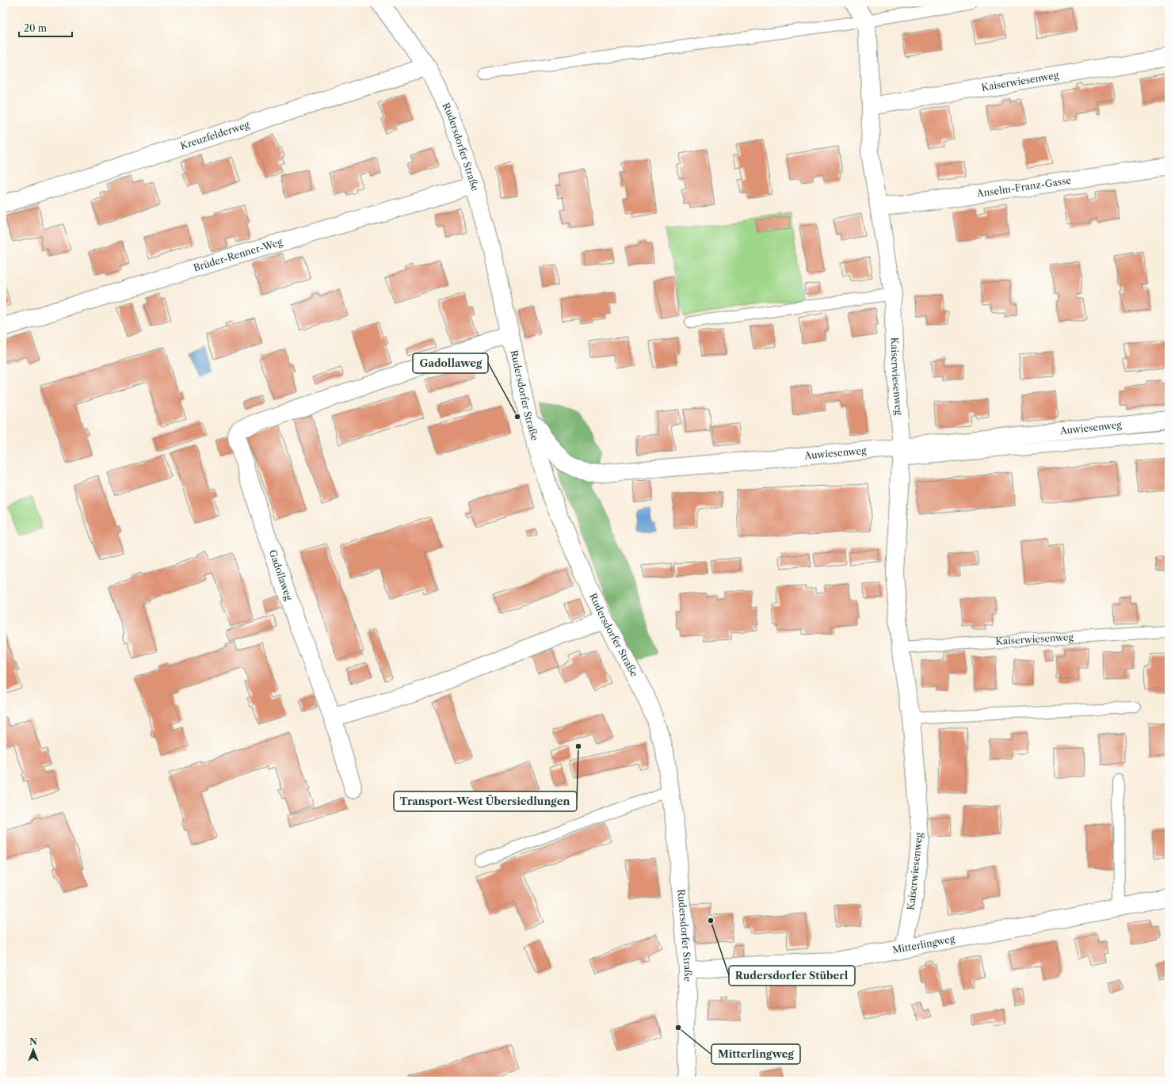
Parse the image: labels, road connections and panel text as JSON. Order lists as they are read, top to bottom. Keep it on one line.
{"streets":{"street":["Kaiserwiesenweg","Kreuzfelderweg","Rudersdorfer Straße","Anselm-Franz-Gasse","Brüder-Renner-Weg","Auwiesenweg","Gadollaweg","Mitterlingweg"]},"crossings":[["Kaiserwiesenweg","Anselm-Franz-Gasse"],["Kaiserwiesenweg","Auwiesenweg"],["Kaiserwiesenweg","Mitterlingweg"],["Kreuzfelderweg","Rudersdorfer Straße"],["Rudersdorfer Straße","Brüder-Renner-Weg"],["Rudersdorfer Straße","Auwiesenweg"],["Rudersdorfer Straße","Gadollaweg"],["Rudersdorfer Straße","Mitterlingweg"]],"places":["Gadollaweg","Transport-West Übersiedlungen","Rudersdorfer Stüberl","Mitterlingweg"],"scale_bar":"20 m","north":"top"}
